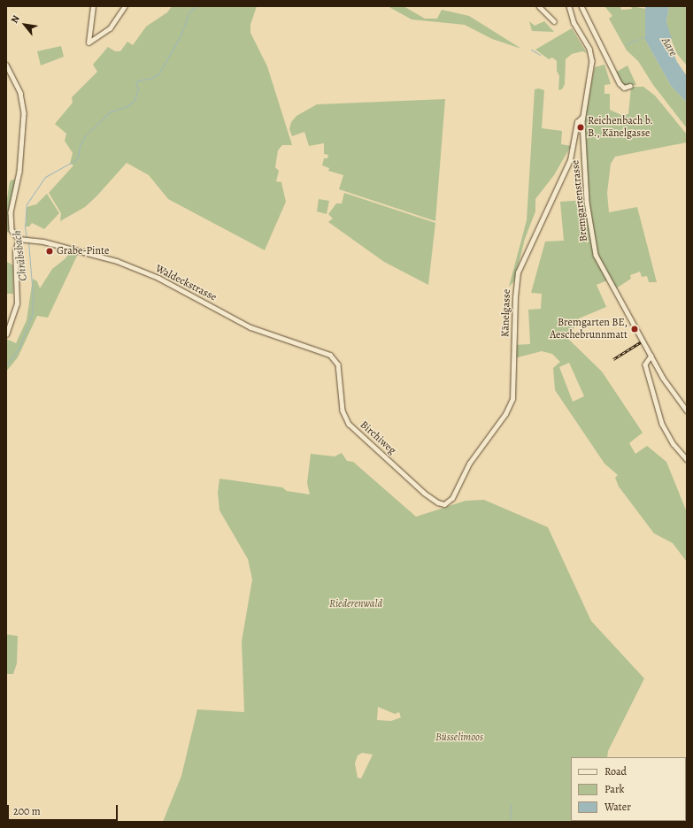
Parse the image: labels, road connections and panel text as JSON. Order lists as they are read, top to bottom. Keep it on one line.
{"streets":{"street":["Bremgartenstrasse","Waldeckstrasse","Känelgasse","Birchiweg"]},"crossings":[["Bremgartenstrasse","Känelgasse"],["Waldeckstrasse","Birchiweg"],["Känelgasse","Birchiweg"]],"water":["Aare","Chräbsbach"],"parks":["Riederenwald","Büsselimoos"],"places":["Reichenbach b. B., Känelgasse","Grabe-Pinte","Bremgarten BE, Aeschebrunnmatt"],"legend":["Road","Park","Water"],"scale_bar":"200 m","north":"top left"}
